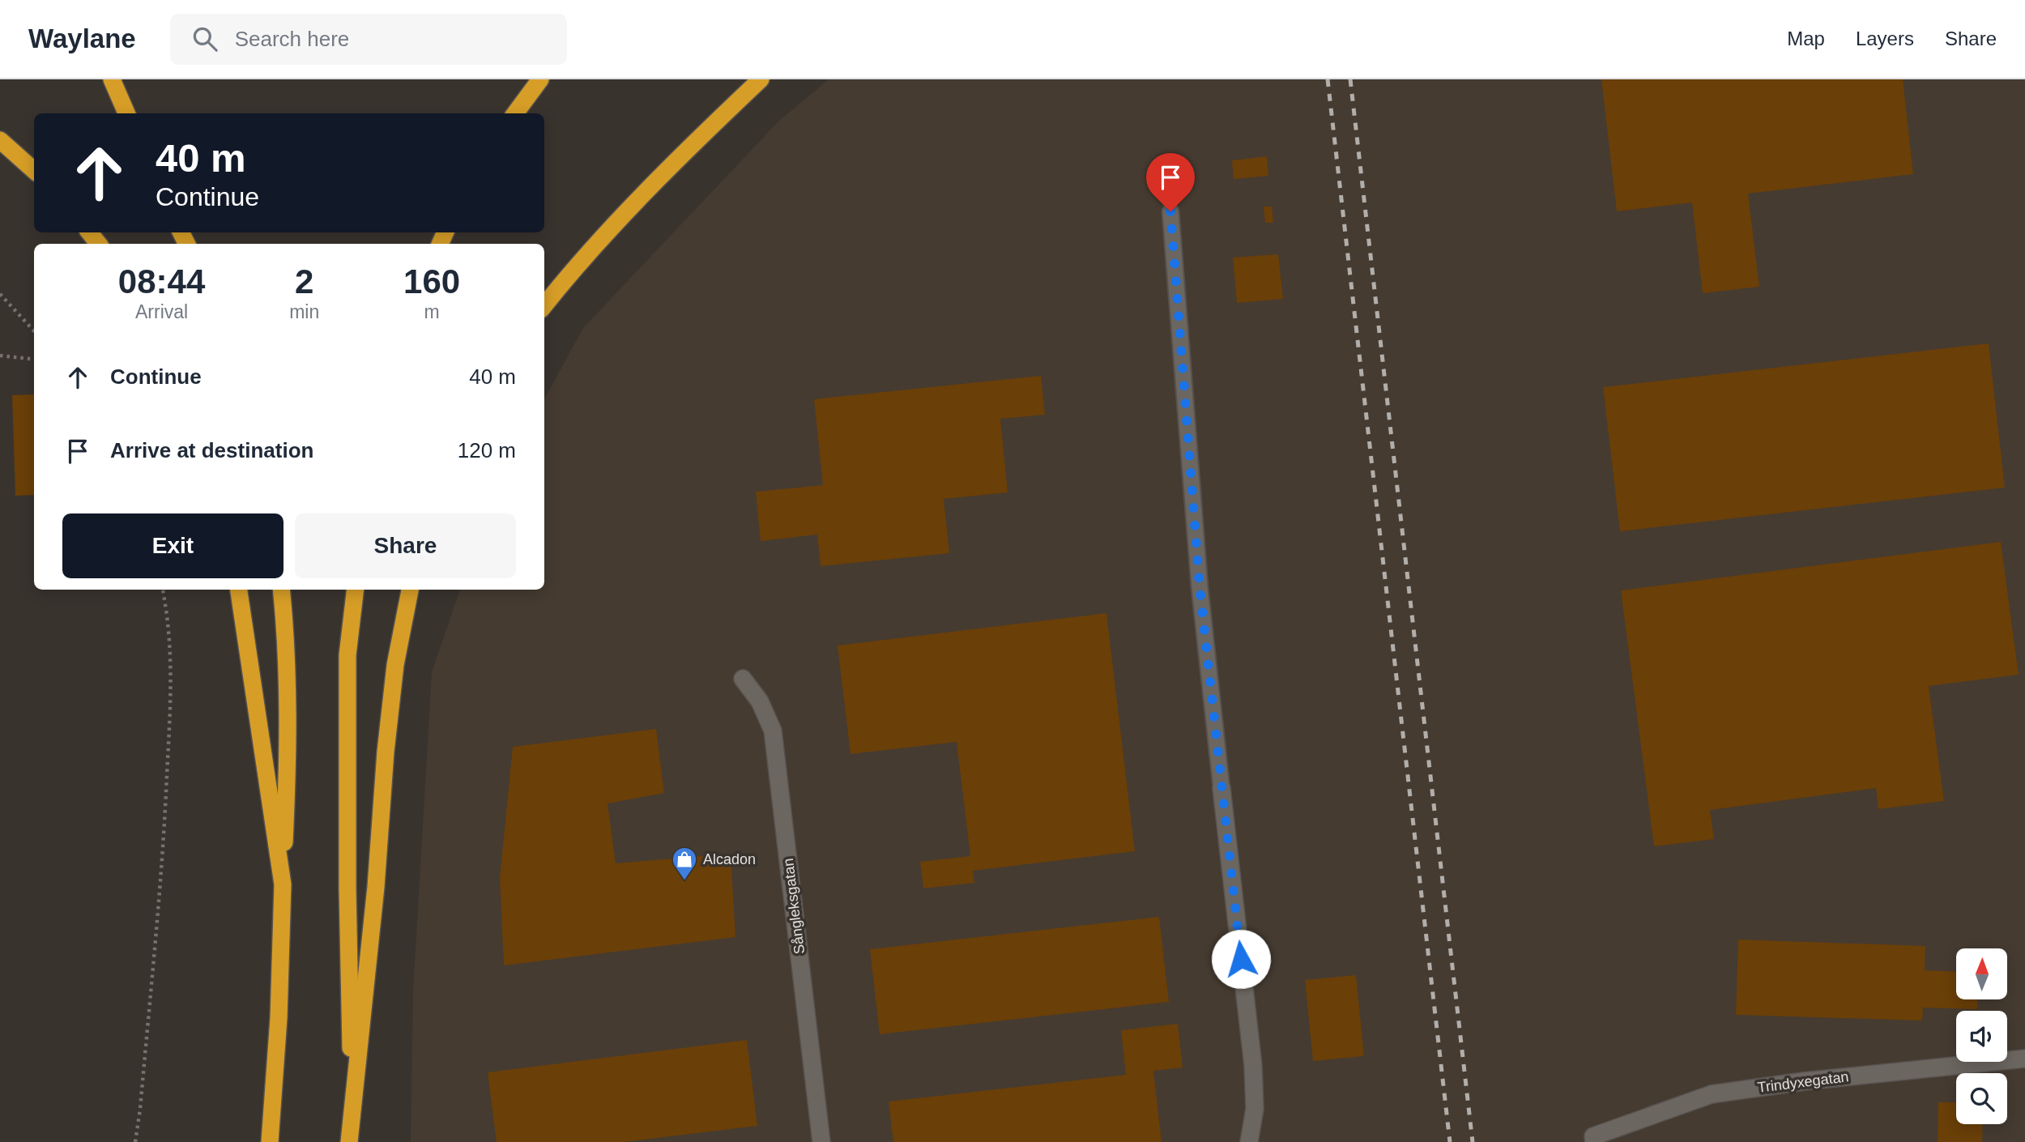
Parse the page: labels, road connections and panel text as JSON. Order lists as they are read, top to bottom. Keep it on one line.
{"streets":{"street":["Sångleksgatan","Trindyxegatan"]},"places":{"shop":["Alcadon"]},"north":"top","page":{"header":"Waylane","search":"Search here","nav":["Map","Layers","Share"],"turn":["40 m","Continue"],"eta":["08:44","Arrival","2","min","160","m"],"list":[{"name":"Continue","value":"40 m"},{"name":"Arrive at destination","value":"120 m"}],"buttons":["Exit","Share"]}}
